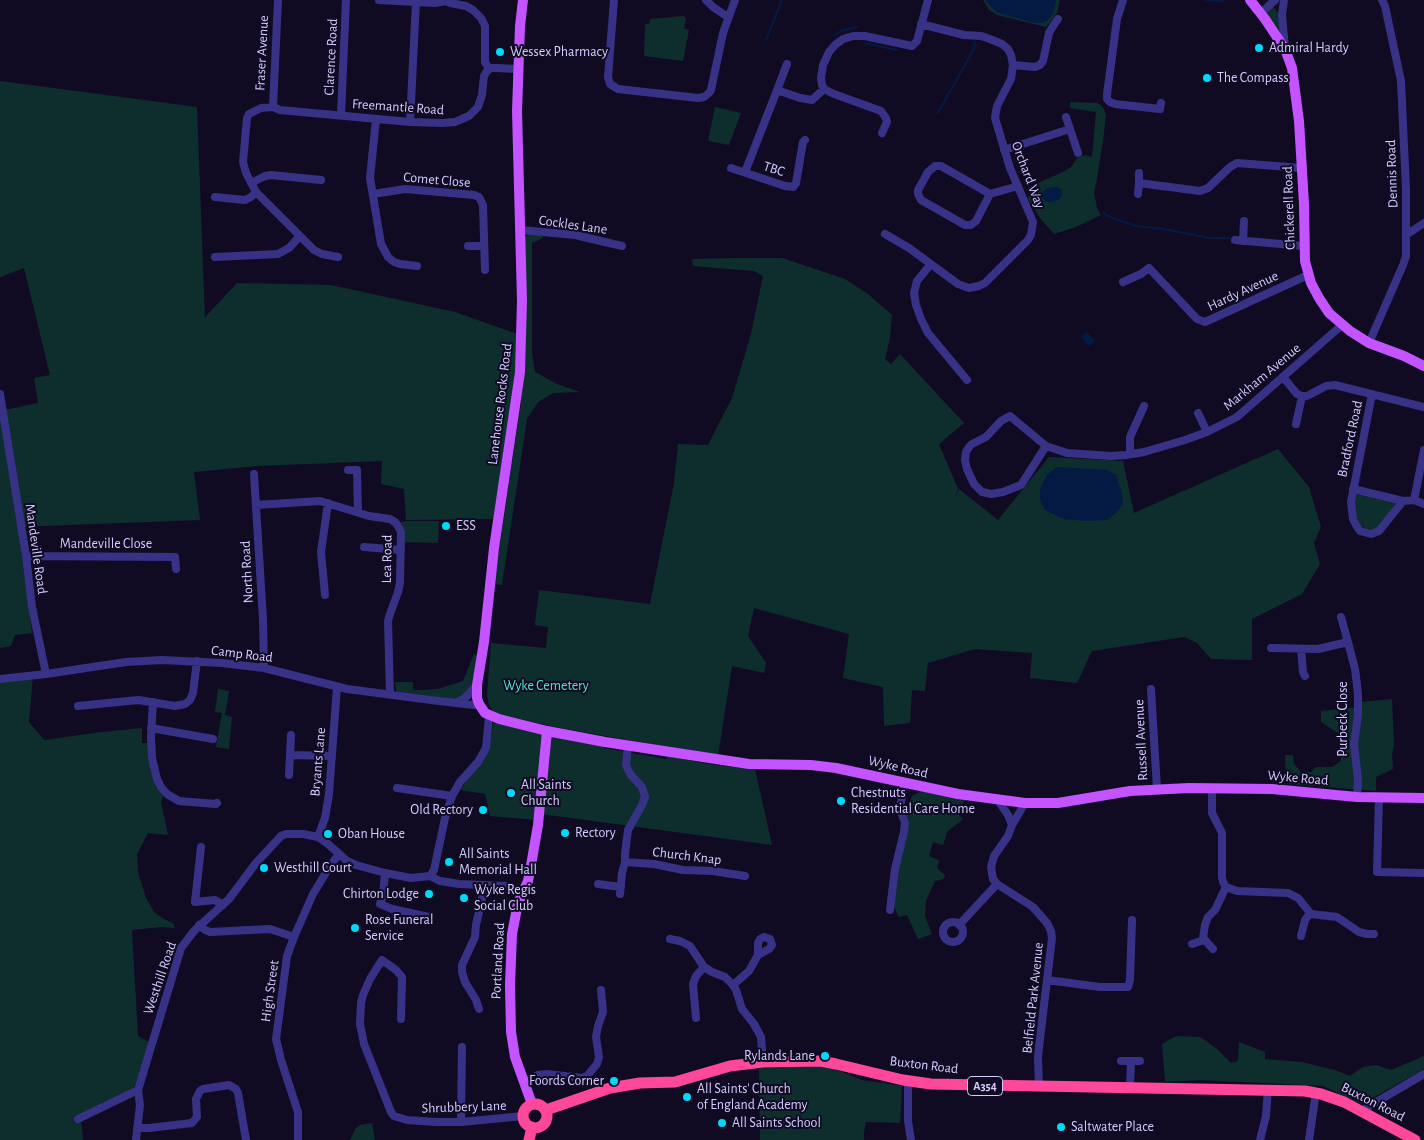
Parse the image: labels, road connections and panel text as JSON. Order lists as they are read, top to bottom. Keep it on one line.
{"streets":{"highway":["Buxton Road","A354"],"main road":["Chickerell Road","Lanehouse Rocks Road","Wyke Road","Portland Road"],"street":["Fraser Avenue","Clarence Road","Freemantle Road","TBC","Dennis Road","Orchard Way","Comet Close","Cockles Lane","Hardy Avenue","Markham Avenue","Bradford Road","Mandeville Close","Mandeville Road","Lea Road","North Road","Camp Road","Purbeck Close","Russell Avenue","Bryants Lane","Church Knap","Westhill Road","High Street","Belfield Park Avenue","Shrubbery Lane"]},"crossings":[["Fraser Avenue","Freemantle Road"],["Clarence Road","Freemantle Road"],["Dennis Road","Chickerell Road"],["Chickerell Road","Hardy Avenue"],["Chickerell Road","Markham Avenue"],["Cockles Lane","Lanehouse Rocks Road"],["Lanehouse Rocks Road","Camp Road"],["Mandeville Close","Mandeville Road"],["Mandeville Road","Camp Road"],["Lea Road","Camp Road"],["North Road","Camp Road"],["Camp Road","Bryants Lane"],["Purbeck Close","Wyke Road"],["Russell Avenue","Wyke Road"],["Bryants Lane","Westhill Road"],["Wyke Road","Portland Road"],["Portland Road","Buxton Road"],["Portland Road","Shrubbery Lane"],["Belfield Park Avenue","Buxton Road"],["Buxton Road","Shrubbery Lane"]],"parks":["Wyke Cemetery"],"places":["Admiral Hardy","Wessex Pharmacy","The Compass","ESS","All Saints Church","Chestnuts Residential Care Home","Old Rectory","Rectory","Oban House","All Saints Memorial Hall","Westhill Court","Chirton Lodge","Wyke Regis Social Club","Rose Funeral Service","Rylands Lane","Foords Corner","All Saints' Church of England Academy","All Saints School","Saltwater Place"]}
